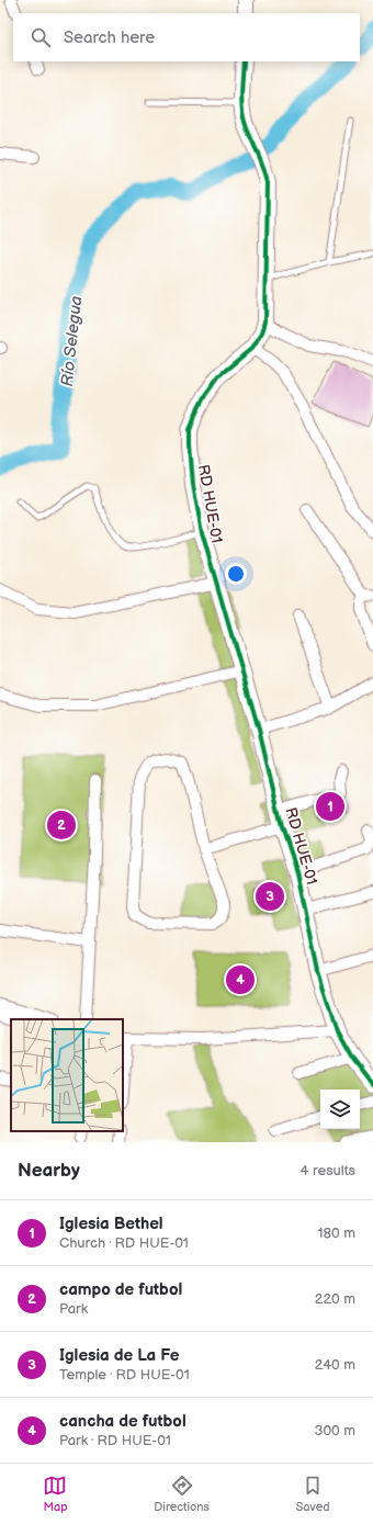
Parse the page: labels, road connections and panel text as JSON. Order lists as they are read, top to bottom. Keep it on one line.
{"streets":{"street":["RD HUE-01"]},"water":["Río Selegua"],"page":{"search":"Search here","pins":["1","2","3","4"],"heading":["Nearby","4 results"],"list":[{"mark":"1","name":"Iglesia Bethel","note":"Church · RD HUE-01","value":"180 m"},{"mark":"2","name":"campo de futbol","note":"Park","value":"220 m"},{"mark":"3","name":"Iglesia de La Fe","note":"Temple · RD HUE-01","value":"240 m"},{"mark":"4","name":"cancha de futbol","note":"Park · RD HUE-01","value":"300 m"}],"nav":["Map","Directions","Saved"]}}
